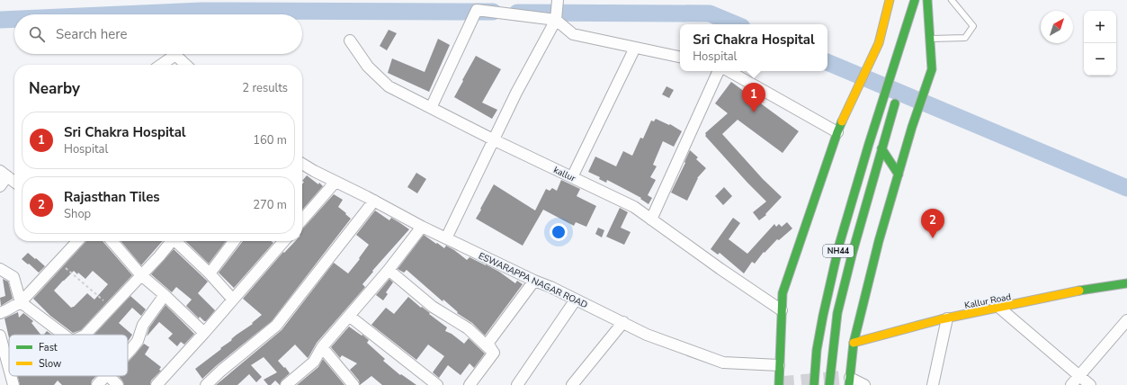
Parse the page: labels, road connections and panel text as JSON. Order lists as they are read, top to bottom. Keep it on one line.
{"streets":{"main road":["NH44","Kallur Road"],"street":["kallur","ESWARAPPA NAGAR ROAD"]},"legend":["Fast","Slow"],"north":"top right","page":{"map_buttons":["+","−"],"search":"Search here","popup":["Sri Chakra Hospital","Hospital"],"heading":["Nearby","2 results"],"pins":["1","2"],"list":[{"mark":"1","name":"Sri Chakra Hospital","note":"Hospital","value":"160 m"},{"mark":"2","name":"Rajasthan Tiles","note":"Shop","value":"270 m"}]}}
